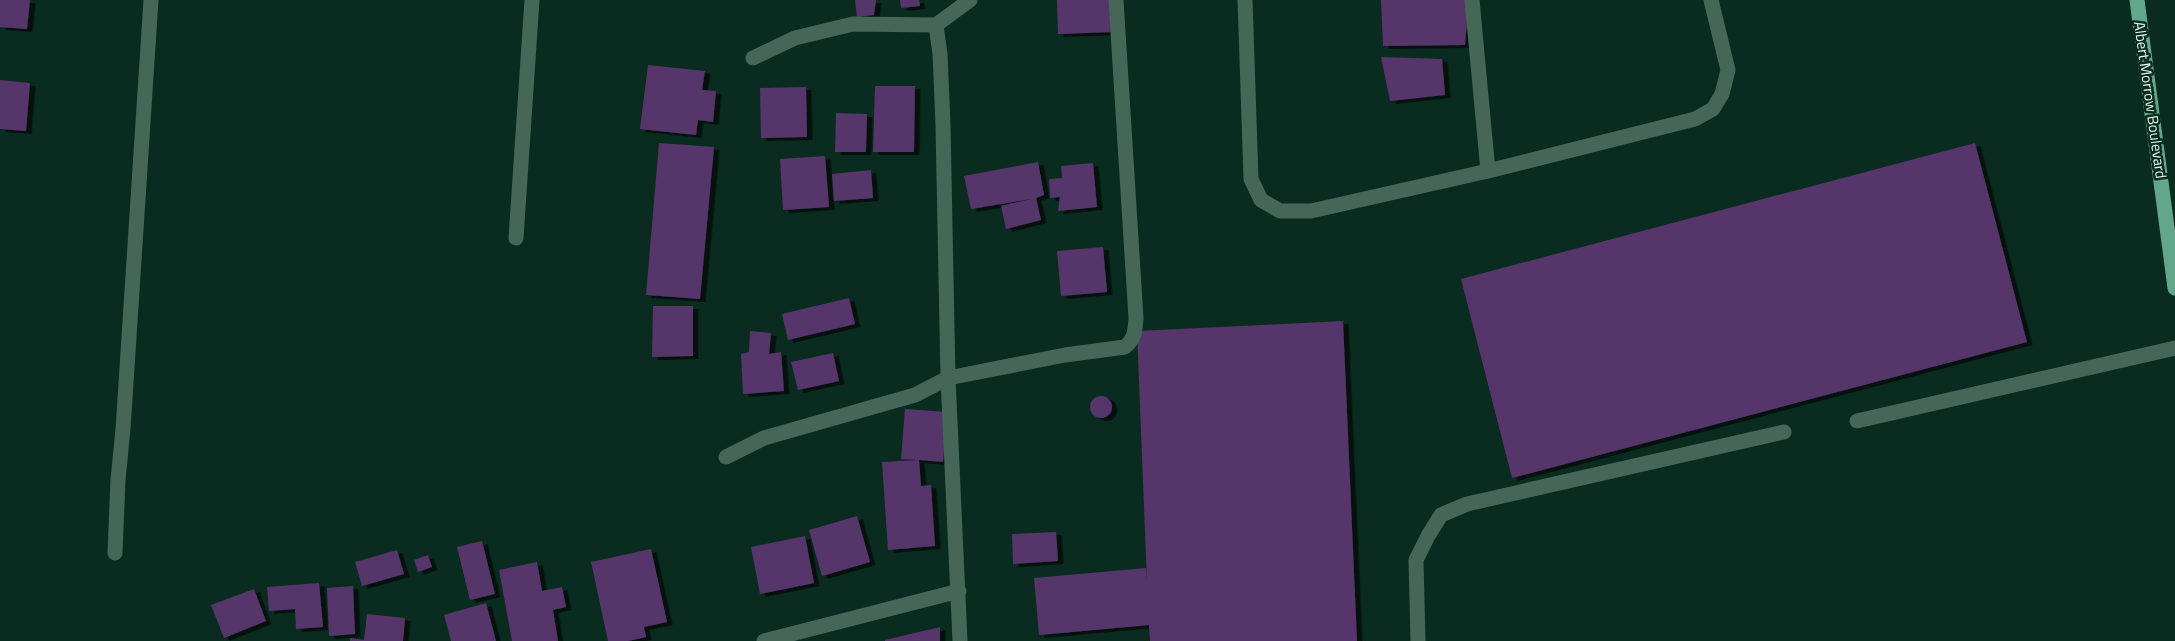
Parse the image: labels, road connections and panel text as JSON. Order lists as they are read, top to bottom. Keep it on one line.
{"streets":{"main road":["Albert Morrow Boulevard"]}}
